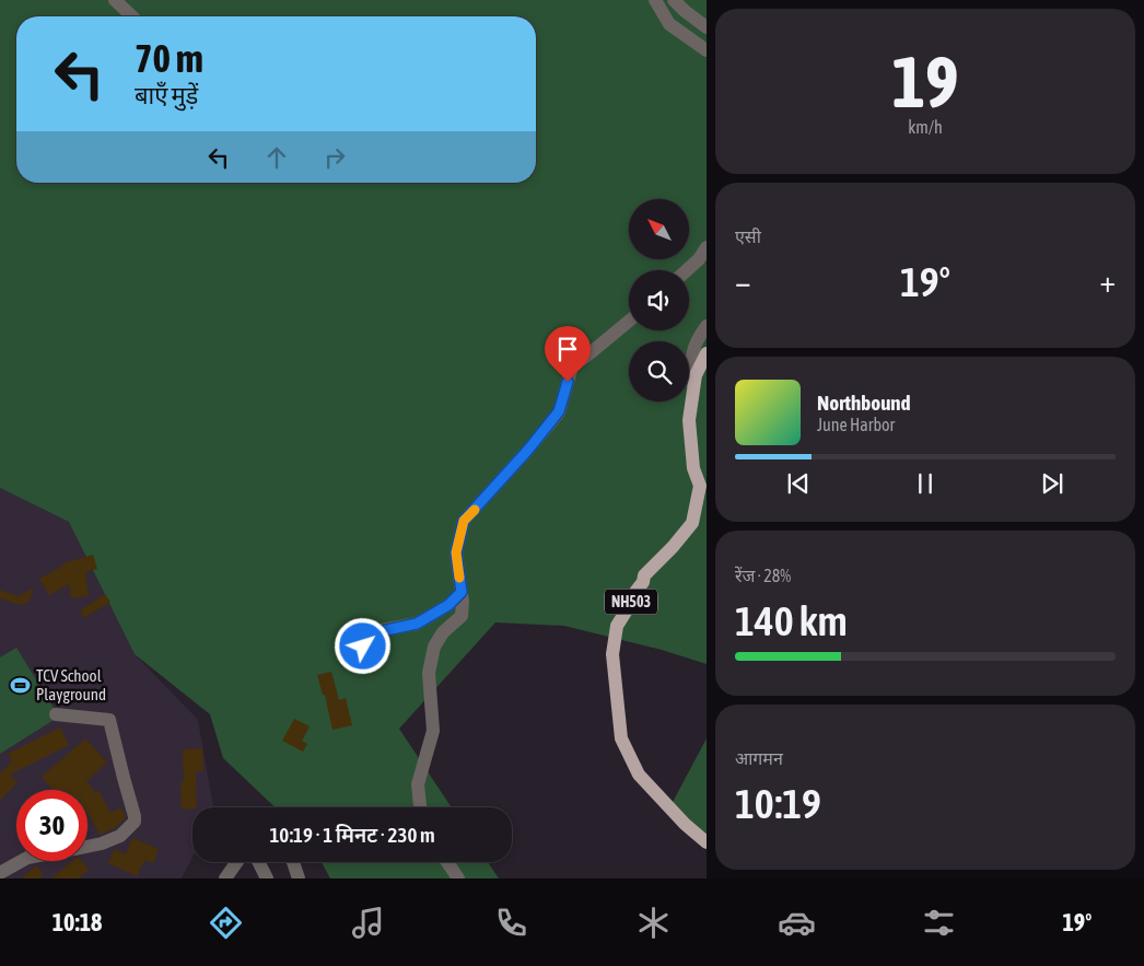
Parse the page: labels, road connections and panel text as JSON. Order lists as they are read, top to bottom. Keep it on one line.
{"streets":{"main road":["NH503"]},"places":{"sports":["TCV School Playground"]},"north":"top left","page":{"tile":[["19","km/h"],"एसी",["रेंज · 28%","140 km"],["आगमन","10:19"]],"turn":["70 m","बाएँ मुड़ें"],"heat":["−","19°","+"],"song":["Northbound","June Harbor"],"limit":"30","trip":"10:19 · 1 मिनट · 230 m","tabs":["10:18","19°"]}}
